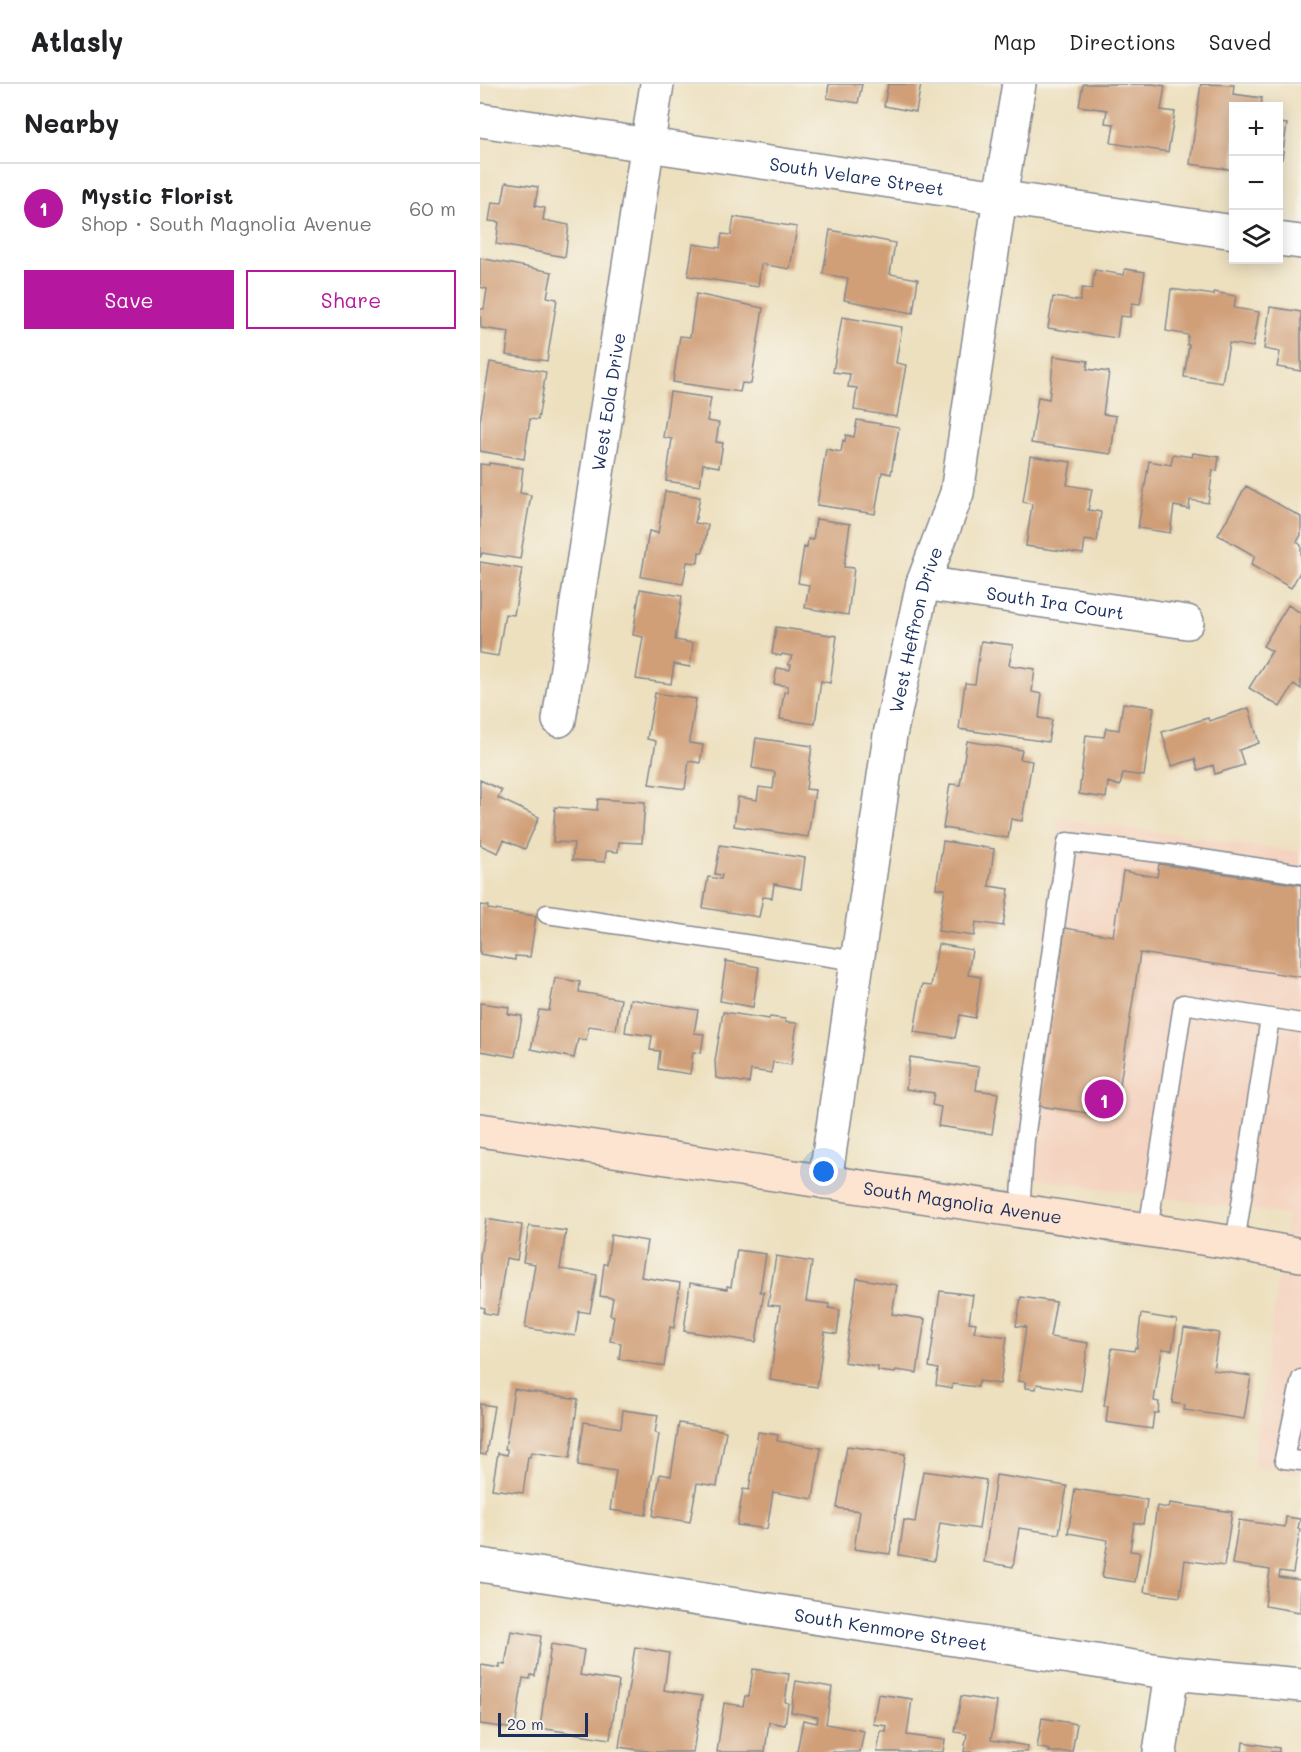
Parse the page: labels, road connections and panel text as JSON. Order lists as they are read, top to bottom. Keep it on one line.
{"streets":{"main road":["South Magnolia Avenue"],"street":["South Velare Street","West Eola Drive","South Ira Court","West Heffron Drive","South Kenmore Street"]},"crossings":[["South Velare Street","West Eola Drive"],["South Velare Street","West Heffron Drive"],["South Ira Court","West Heffron Drive"],["West Heffron Drive","South Magnolia Avenue"]],"scale_bar":"20 m","page":{"header":"Atlasly","nav":["Map","Directions","Saved"],"heading":"Nearby","map_buttons":["+","−"],"list":[{"mark":"1","name":"Mystic Florist","note":"Shop · South Magnolia Avenue","value":"60 m"}],"buttons":["Save","Share"],"pins":"1","scale":"20 m"}}
